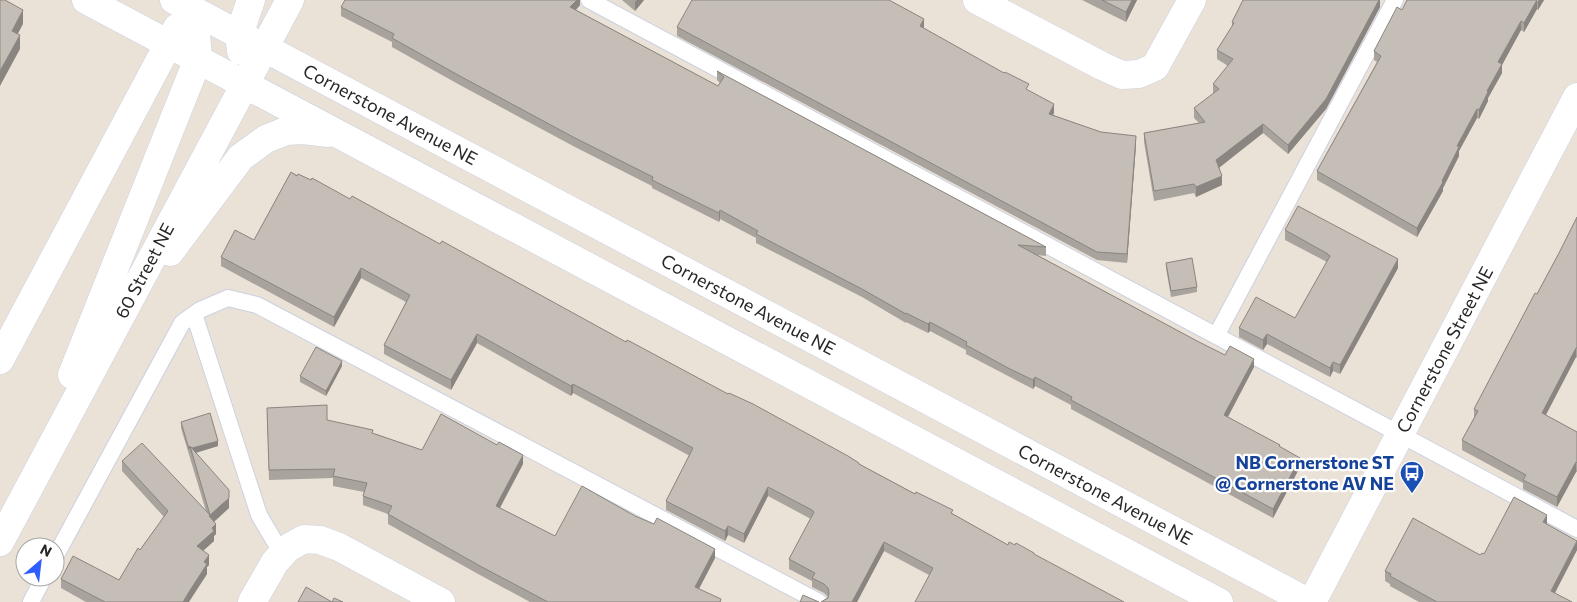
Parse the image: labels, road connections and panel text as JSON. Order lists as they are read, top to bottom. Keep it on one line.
{"streets":{"street":["Cornerstone Avenue NE","60 Street NE","Cornerstone Street NE"]},"crossings":[["Cornerstone Avenue NE","60 Street NE"]],"places":{"bus stop":["NB Cornerstone ST @ Cornerstone AV NE"]},"north":"top right"}
